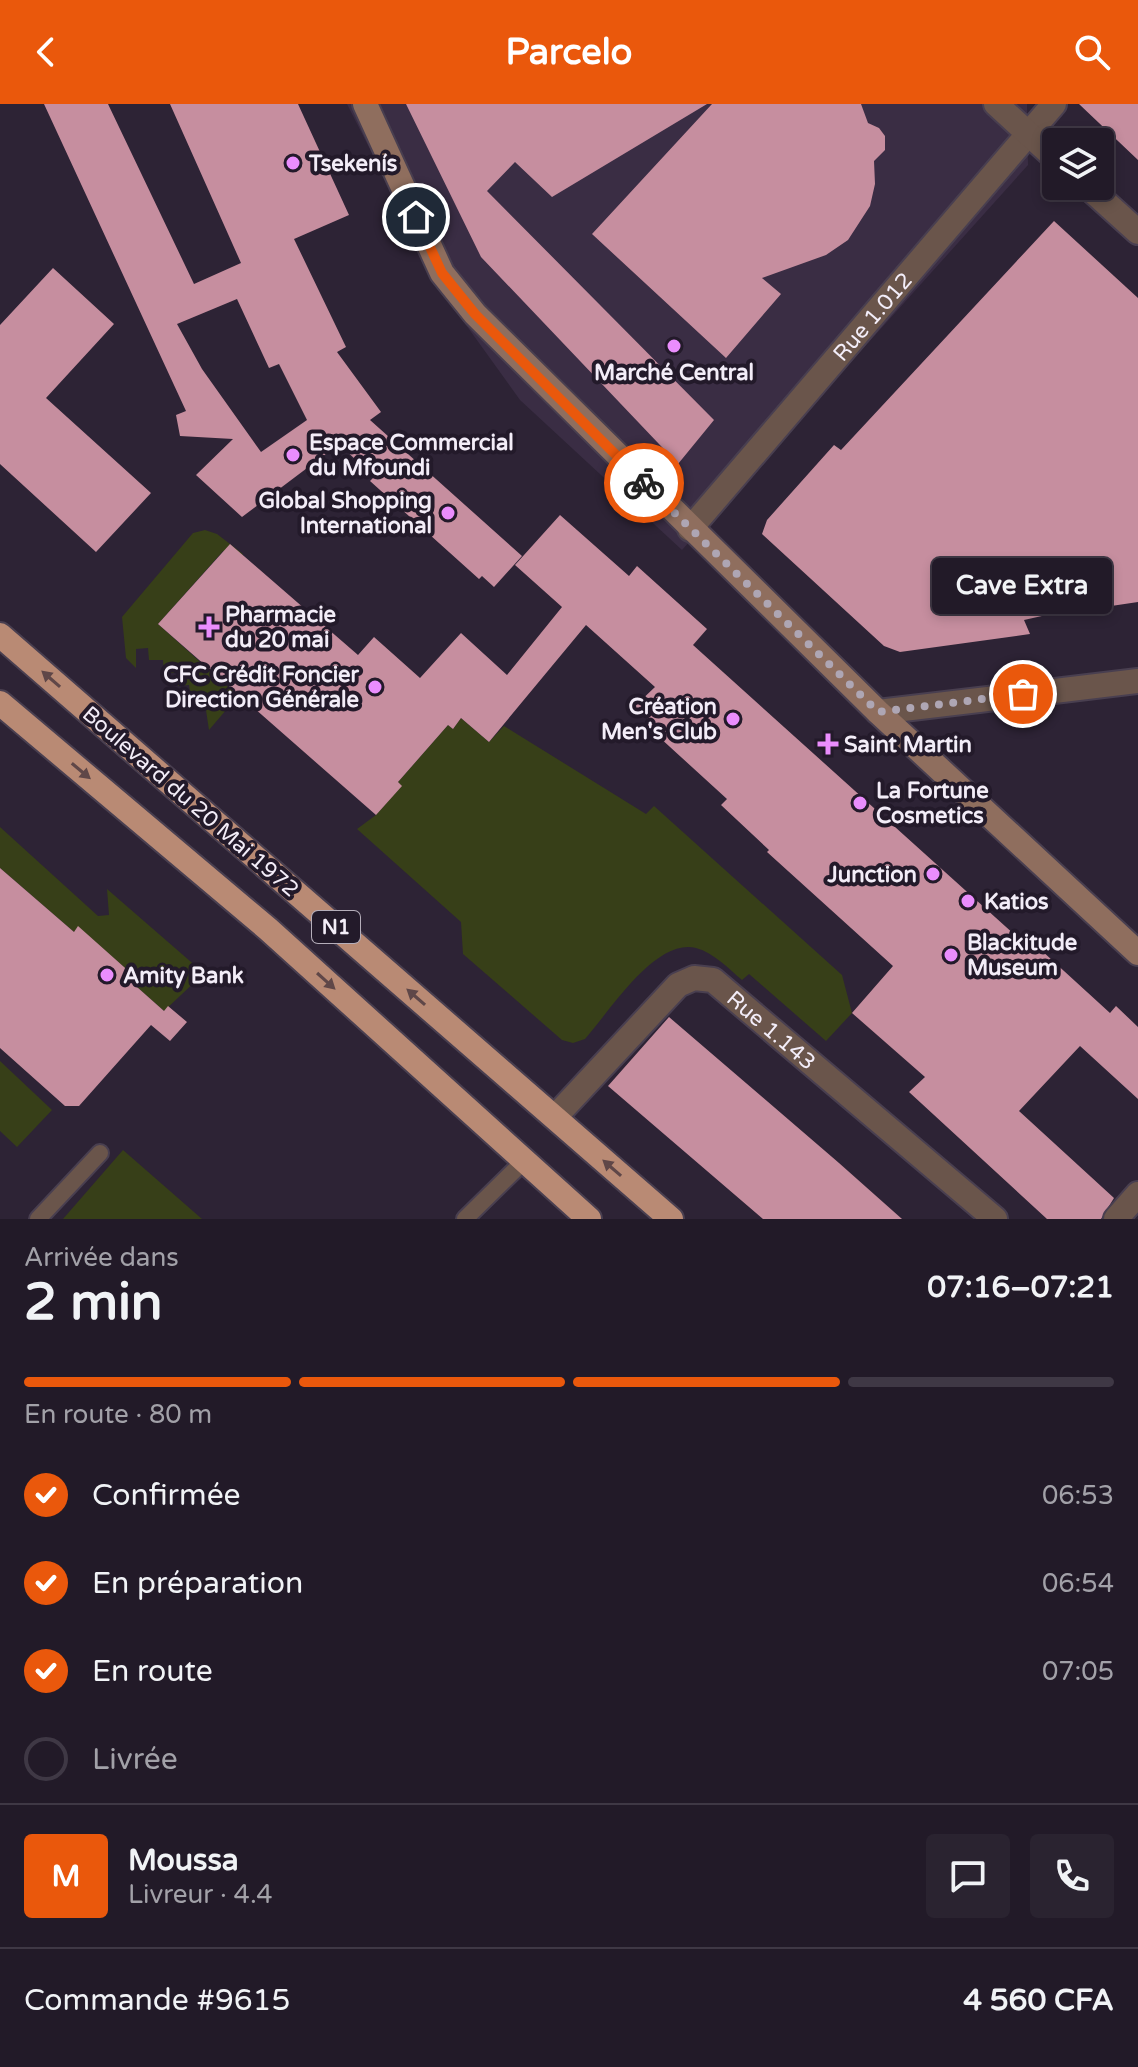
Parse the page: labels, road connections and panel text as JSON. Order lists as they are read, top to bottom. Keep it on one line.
{"streets":{"highway":["Boulevard du 20 Mai 1972","N1"],"street":["Rue 1.012","Rue 1.143"]},"crossings":[["Boulevard du 20 Mai 1972","Rue 1.143"]],"places":{"other":["Tsekenís","Marché Central","Espace Commercial du Mfoundi","Global Shopping International","CFC Crédit Foncier Direction Générale","Cave Extra","Création Men's Club","La Fortune Cosmetics","Junction","Katios","Blackitude Museum","Amity Bank"],"health":["Pharmacie du 20 mai","Saint Martin"]},"page":{"header":"Parcelo","bubble":"Cave Extra","heading":["2 min","Arrivée dans","07:16–07:21"],"panel":["Moussa","Livreur · 4.4","Commande #9615","4 560 CFA"],"bar":"En route · 80 m","list":[["Confirmée","06:53"],["En préparation","06:54"],["En route","07:05"],"Livrée"],"round":"M"}}
